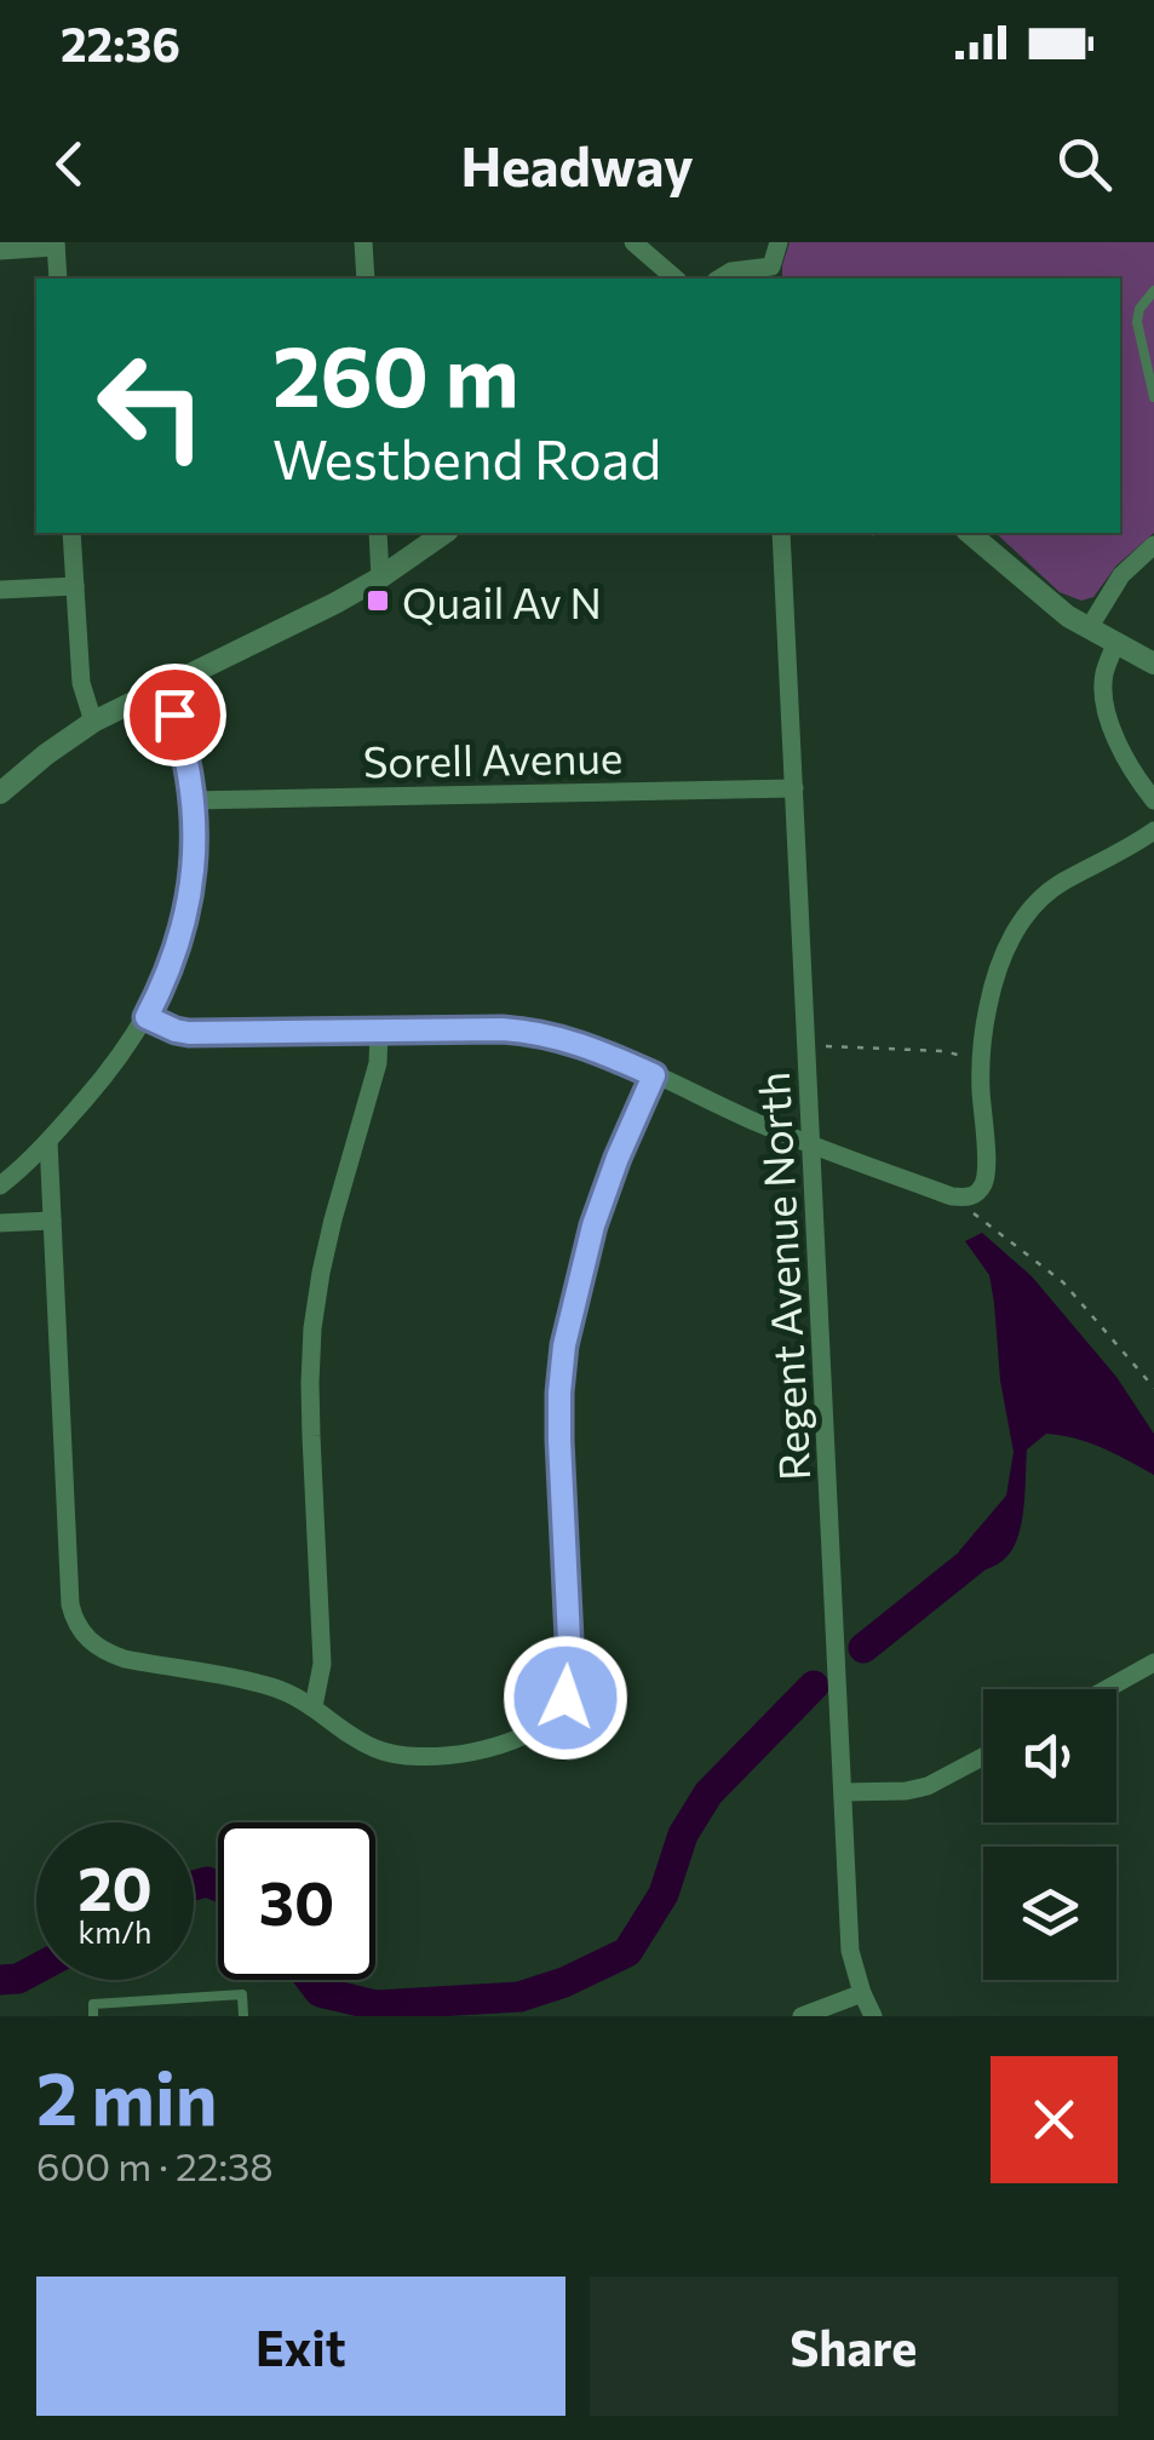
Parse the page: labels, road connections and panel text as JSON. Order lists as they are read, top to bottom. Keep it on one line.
{"streets":{"street":["Sorell Avenue","Regent Avenue North"]},"crossings":[["Sorell Avenue","Regent Avenue North"]],"places":{"transit":["Quail Av N"]},"page":{"status":"22:36","header":"Headway","turn":["260 m","Westbend Road"],"speed":"20 km/h","limit":"30","heading":["2 min","600 m · 22:38"],"buttons":["Exit","Share"]}}
